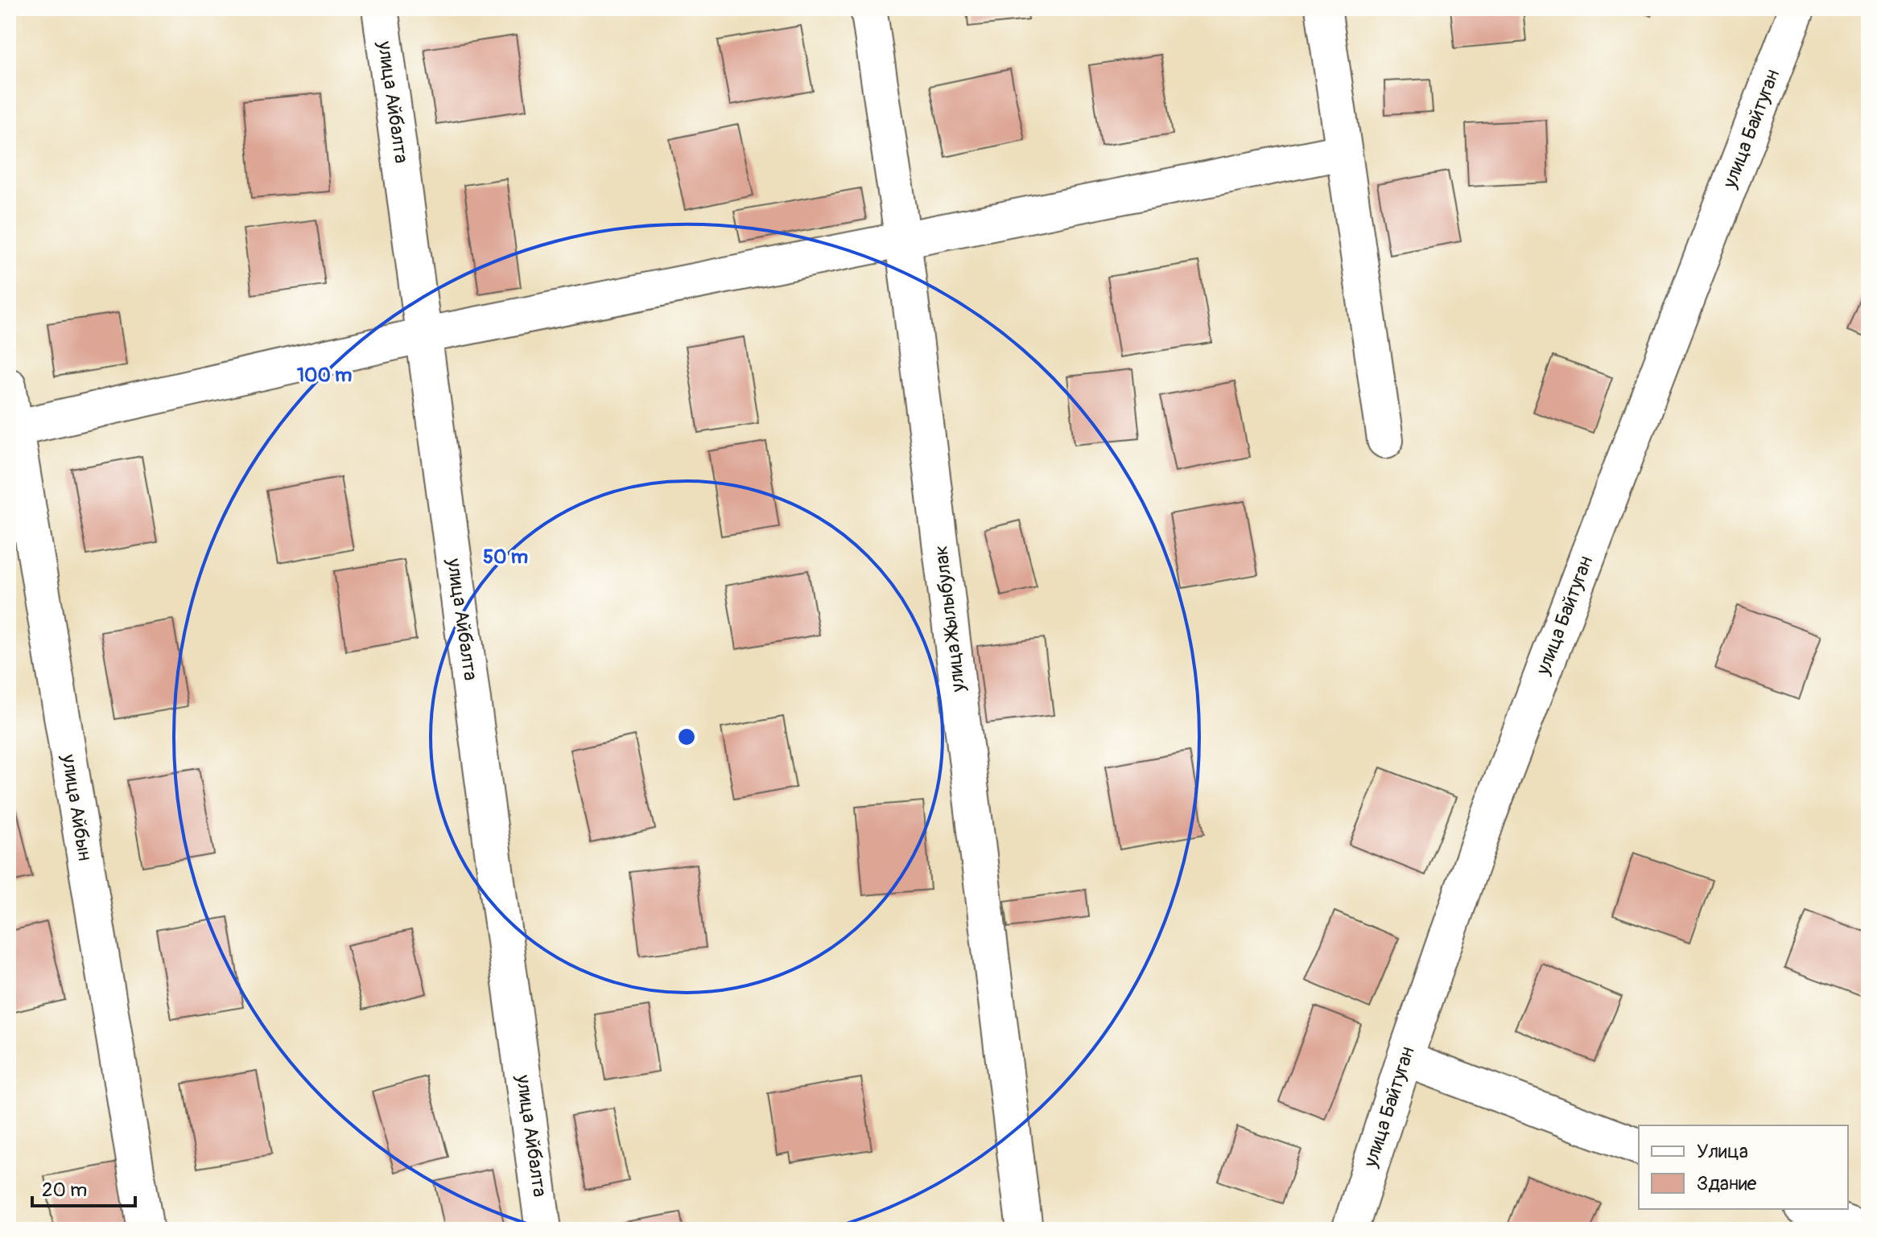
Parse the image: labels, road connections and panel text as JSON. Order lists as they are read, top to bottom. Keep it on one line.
{"streets":{"street":["улица Айбалта","улица Байтуган","улица Жылыбулак","улица Айбын"]},"legend":["Улица","Здание"],"scale_bar":"20 m","rings":["100 m","50 m"]}
